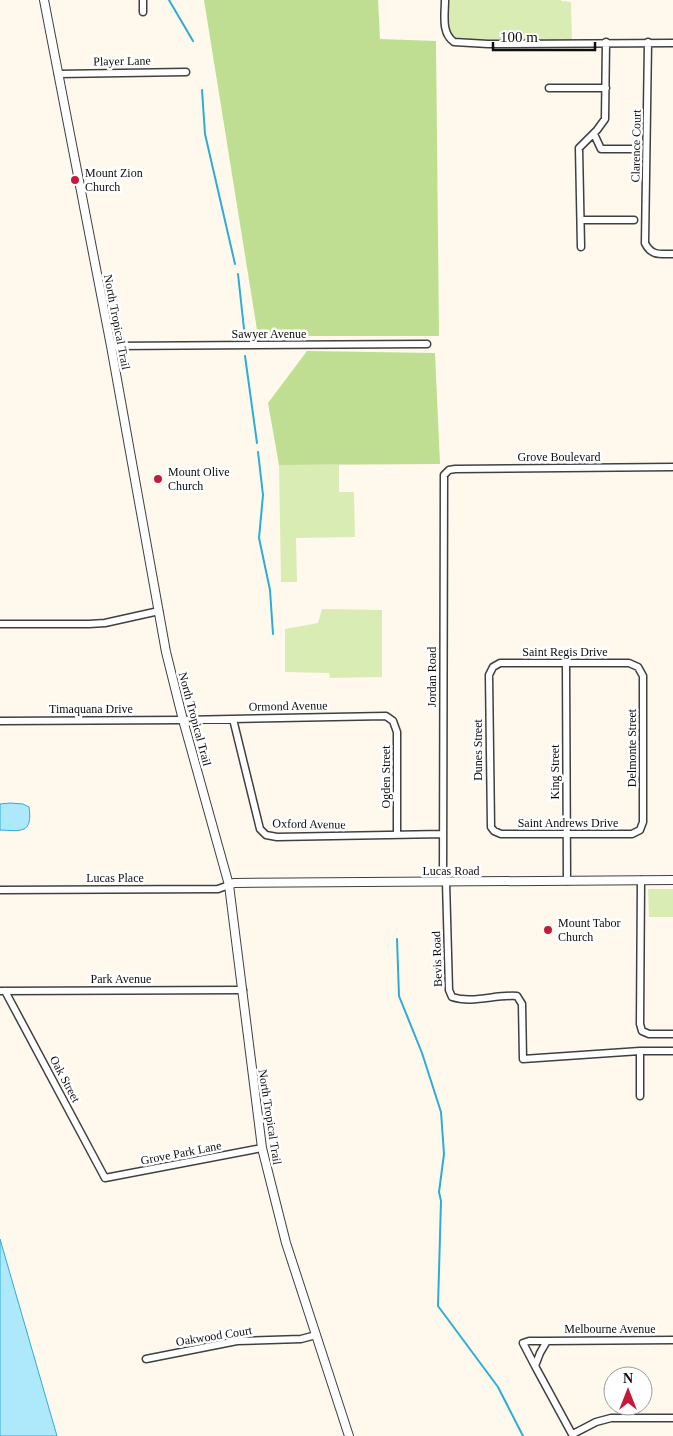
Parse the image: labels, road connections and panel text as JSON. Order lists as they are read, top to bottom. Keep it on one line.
{"streets":{"street":["Player Lane","Clarence Court","North Tropical Trail","Sawyer Avenue","Grove Boulevard","Saint Regis Drive","Jordan Road","Ormond Avenue","Timaquana Drive","Delmonte Street","Dunes Street","King Street","Ogden Street","Saint Andrews Drive","Oxford Avenue","Lucas Road","Lucas Place","Bevis Road","Park Avenue","Oak Street","Grove Park Lane","Melbourne Avenue","Oakwood Court"]},"crossings":[["Player Lane","North Tropical Trail"],["North Tropical Trail","Sawyer Avenue"],["North Tropical Trail","Ormond Avenue"],["North Tropical Trail","Timaquana Drive"],["North Tropical Trail","Lucas Road"],["North Tropical Trail","Lucas Place"],["North Tropical Trail","Park Avenue"],["North Tropical Trail","Grove Park Lane"],["North Tropical Trail","Oakwood Court"],["Grove Boulevard","Jordan Road"],["Saint Regis Drive","Delmonte Street"],["Saint Regis Drive","Dunes Street"],["Saint Regis Drive","King Street"],["Jordan Road","Oxford Avenue"],["Jordan Road","Lucas Road"],["Jordan Road","Bevis Road"],["Ormond Avenue","Timaquana Drive"],["Ormond Avenue","Ogden Street"],["Ormond Avenue","Oxford Avenue"],["Delmonte Street","Saint Andrews Drive"],["Dunes Street","Saint Andrews Drive"],["King Street","Saint Andrews Drive"],["King Street","Lucas Road"],["Ogden Street","Oxford Avenue"],["Lucas Road","Lucas Place"],["Lucas Road","Bevis Road"],["Park Avenue","Oak Street"],["Oak Street","Grove Park Lane"]],"places":["Mount Zion Church","Mount Olive Church","Mount Tabor Church"],"scale_bar":"100 m","north":"top"}
